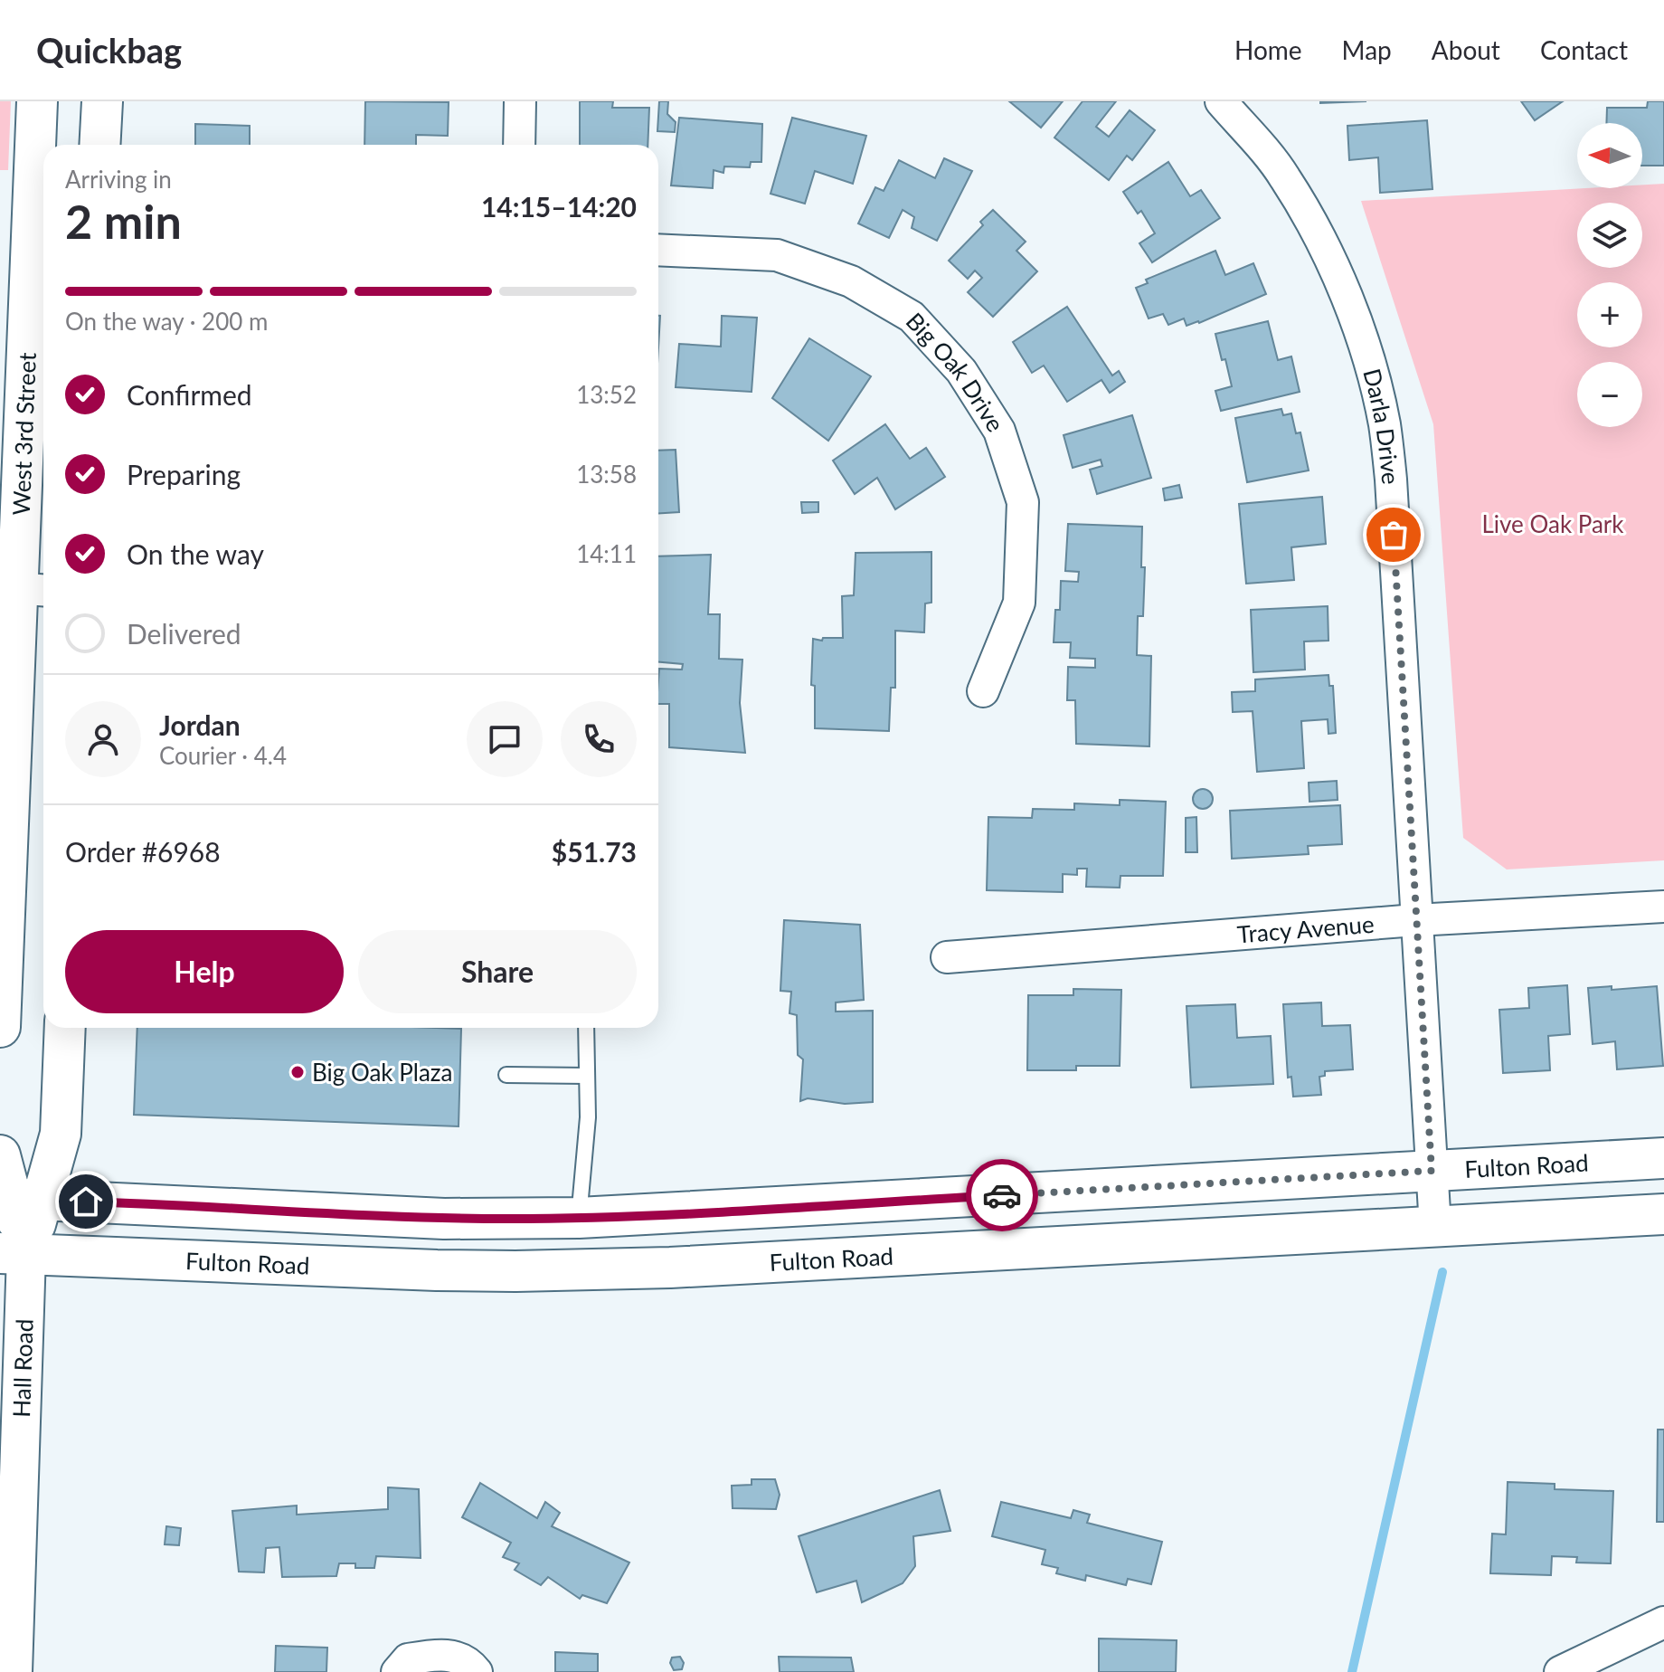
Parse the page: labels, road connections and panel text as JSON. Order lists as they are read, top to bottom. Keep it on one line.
{"streets":{"main road":["West 3rd Street","Fulton Road"],"street":["Big Oak Drive","Darla Drive","Tracy Avenue","Hall Road"]},"crossings":[["Darla Drive","Tracy Avenue"],["Darla Drive","Fulton Road"],["Fulton Road","Hall Road"]],"parks":["Live Oak Park"],"places":["Big Oak Plaza"],"north":"left","page":{"header":"Quickbag","nav":["Home","Map","About","Contact"],"map_buttons":["+","−"],"heading":["2 min","Arriving in","14:15–14:20"],"panel":["Jordan","Courier · 4.4","Order #6968","$51.73"],"bar":"On the way · 200 m","list":[["Confirmed","13:52"],["Preparing","13:58"],["On the way","14:11"],"Delivered"],"buttons":["Help","Share"]}}
